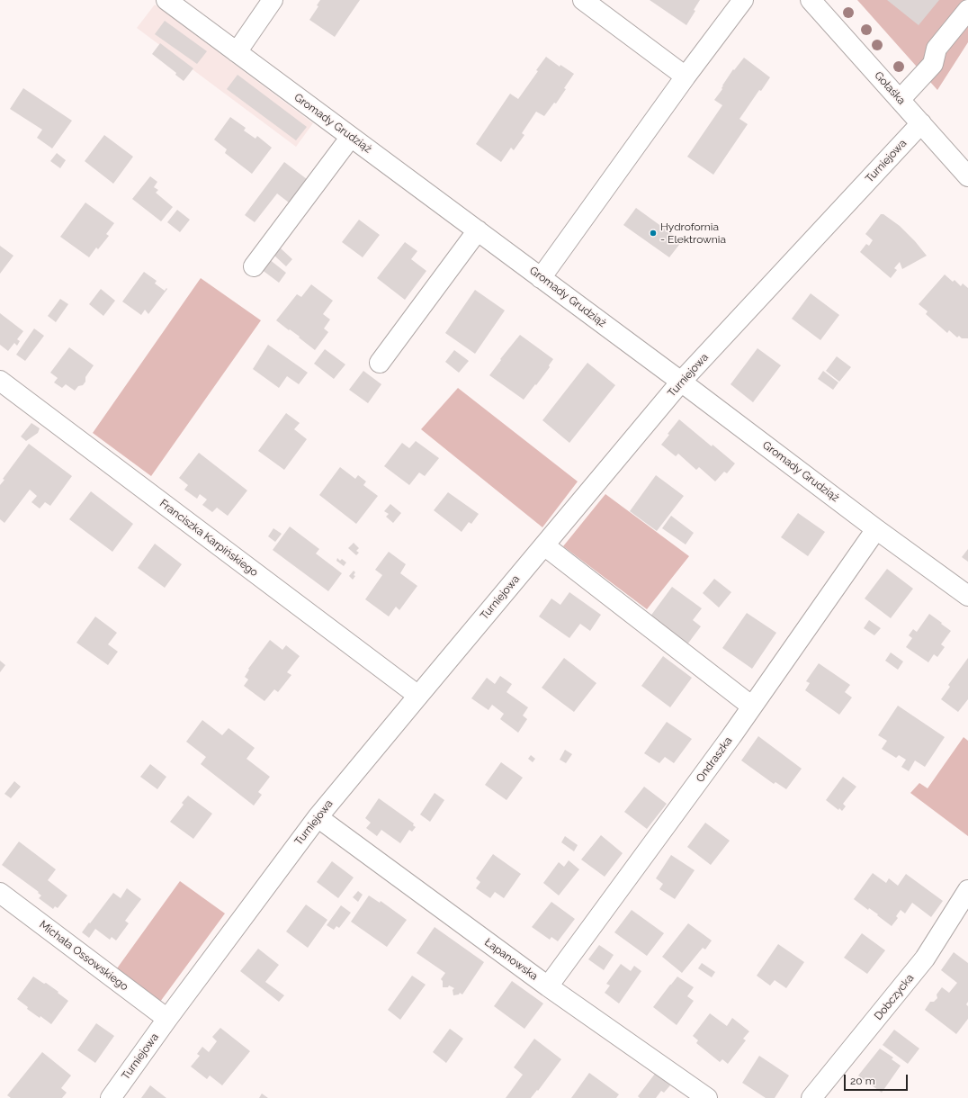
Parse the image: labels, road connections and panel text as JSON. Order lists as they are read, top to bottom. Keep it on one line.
{"streets":{"street":["Gołaśka","Gromady Grudziąż","Turniejowa","Franciszka Karpińskiego","Ondraszka","Michała Ossowskiego","Łapanowska","Dobczycka"]},"crossings":[["Gołaśka","Turniejowa"],["Gromady Grudziąż","Turniejowa"],["Gromady Grudziąż","Ondraszka"],["Turniejowa","Franciszka Karpińskiego"],["Turniejowa","Michała Ossowskiego"],["Turniejowa","Łapanowska"],["Ondraszka","Łapanowska"]],"places":["Hydrofornia - Elektrownia"],"scale_bar":"20 m"}
